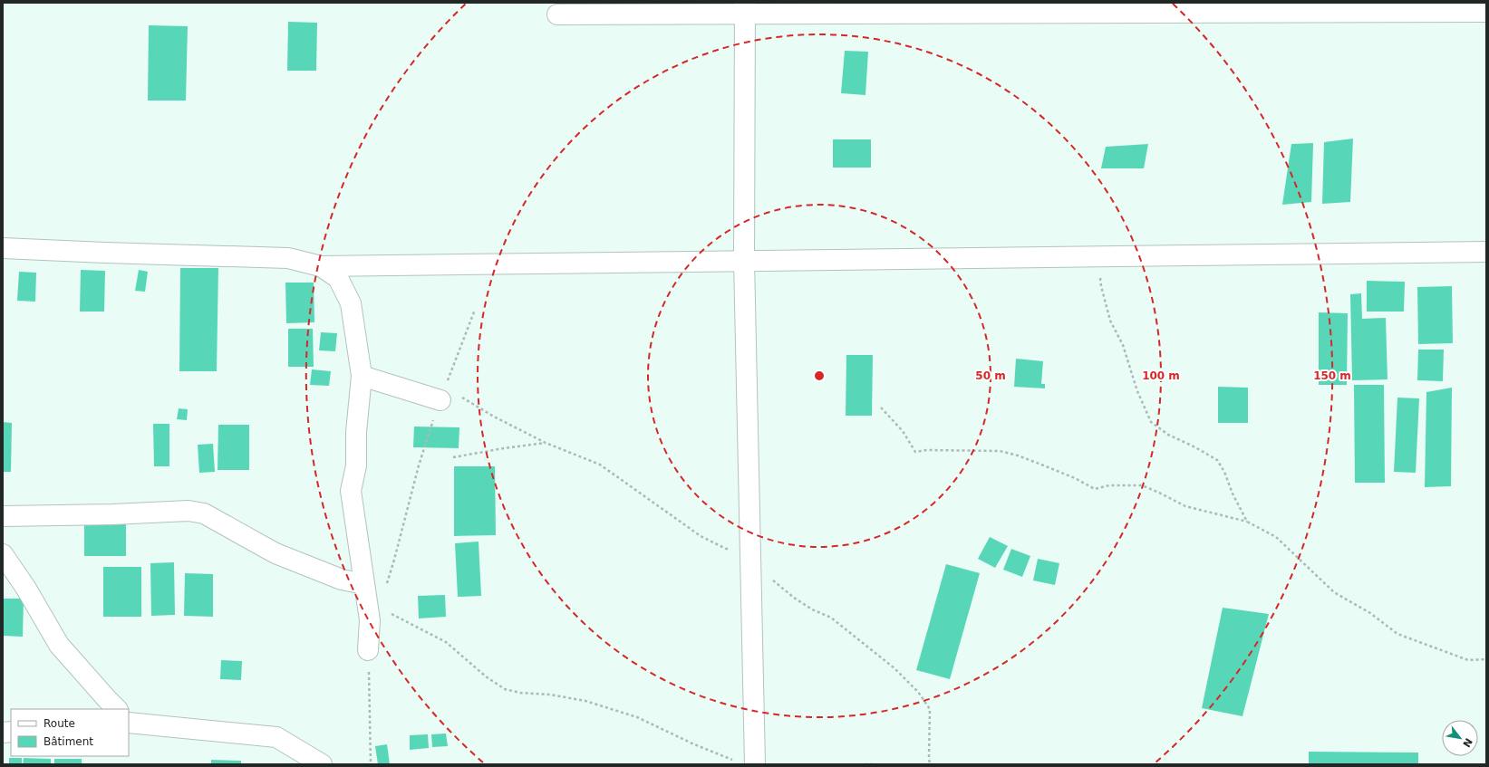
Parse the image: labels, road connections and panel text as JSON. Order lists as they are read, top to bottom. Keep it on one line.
{"legend":["Route","Bâtiment"],"north":"bottom right","rings":["50 m","100 m","150 m"]}
